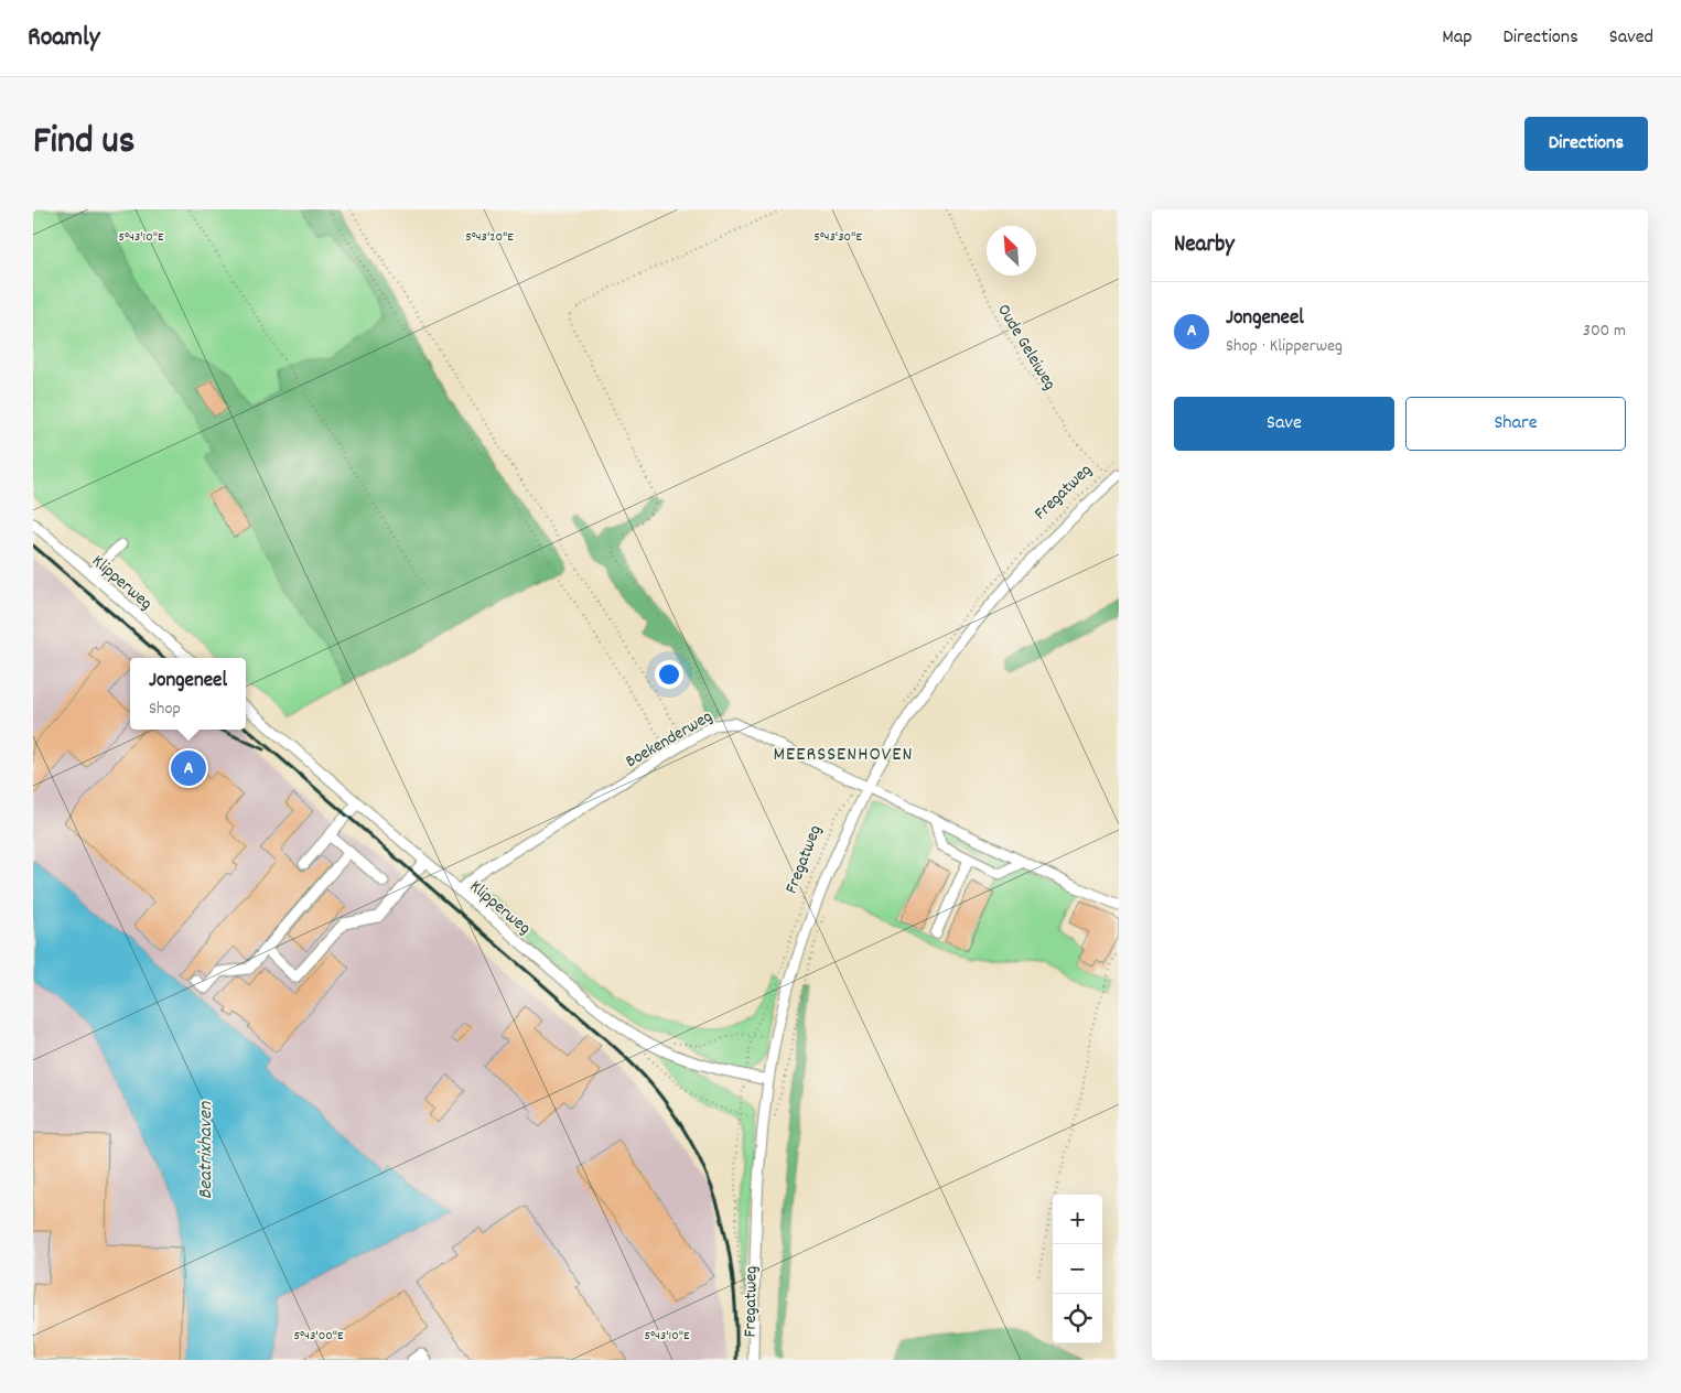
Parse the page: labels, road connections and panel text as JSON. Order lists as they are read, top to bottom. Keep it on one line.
{"streets":{"street":["Fregatweg","Klipperweg","Boekenderweg"],"path":["Oude Geleiweg"]},"crossings":[["Oude Geleiweg","Fregatweg"],["Fregatweg","Klipperweg"],["Fregatweg","Boekenderweg"],["Klipperweg","Boekenderweg"]],"districts":["MEERSSENHOVEN"],"water":["Beatrixhaven"],"north":"top left","page":{"header":"Roamly","nav":["Map","Directions","Saved"],"title":"Find us","buttons":["Directions",["Save","Share"]],"heading":"Nearby","list":[{"mark":"A","name":"Jongeneel","note":"Shop · Klipperweg","value":"300 m"}],"popup":["Jongeneel","Shop"],"pins":"A","map_buttons":["+","−"]},"coordinates":["5°43'10\"E","5°43'20\"E","5°43'30\"E","5°43'00\"E"]}
